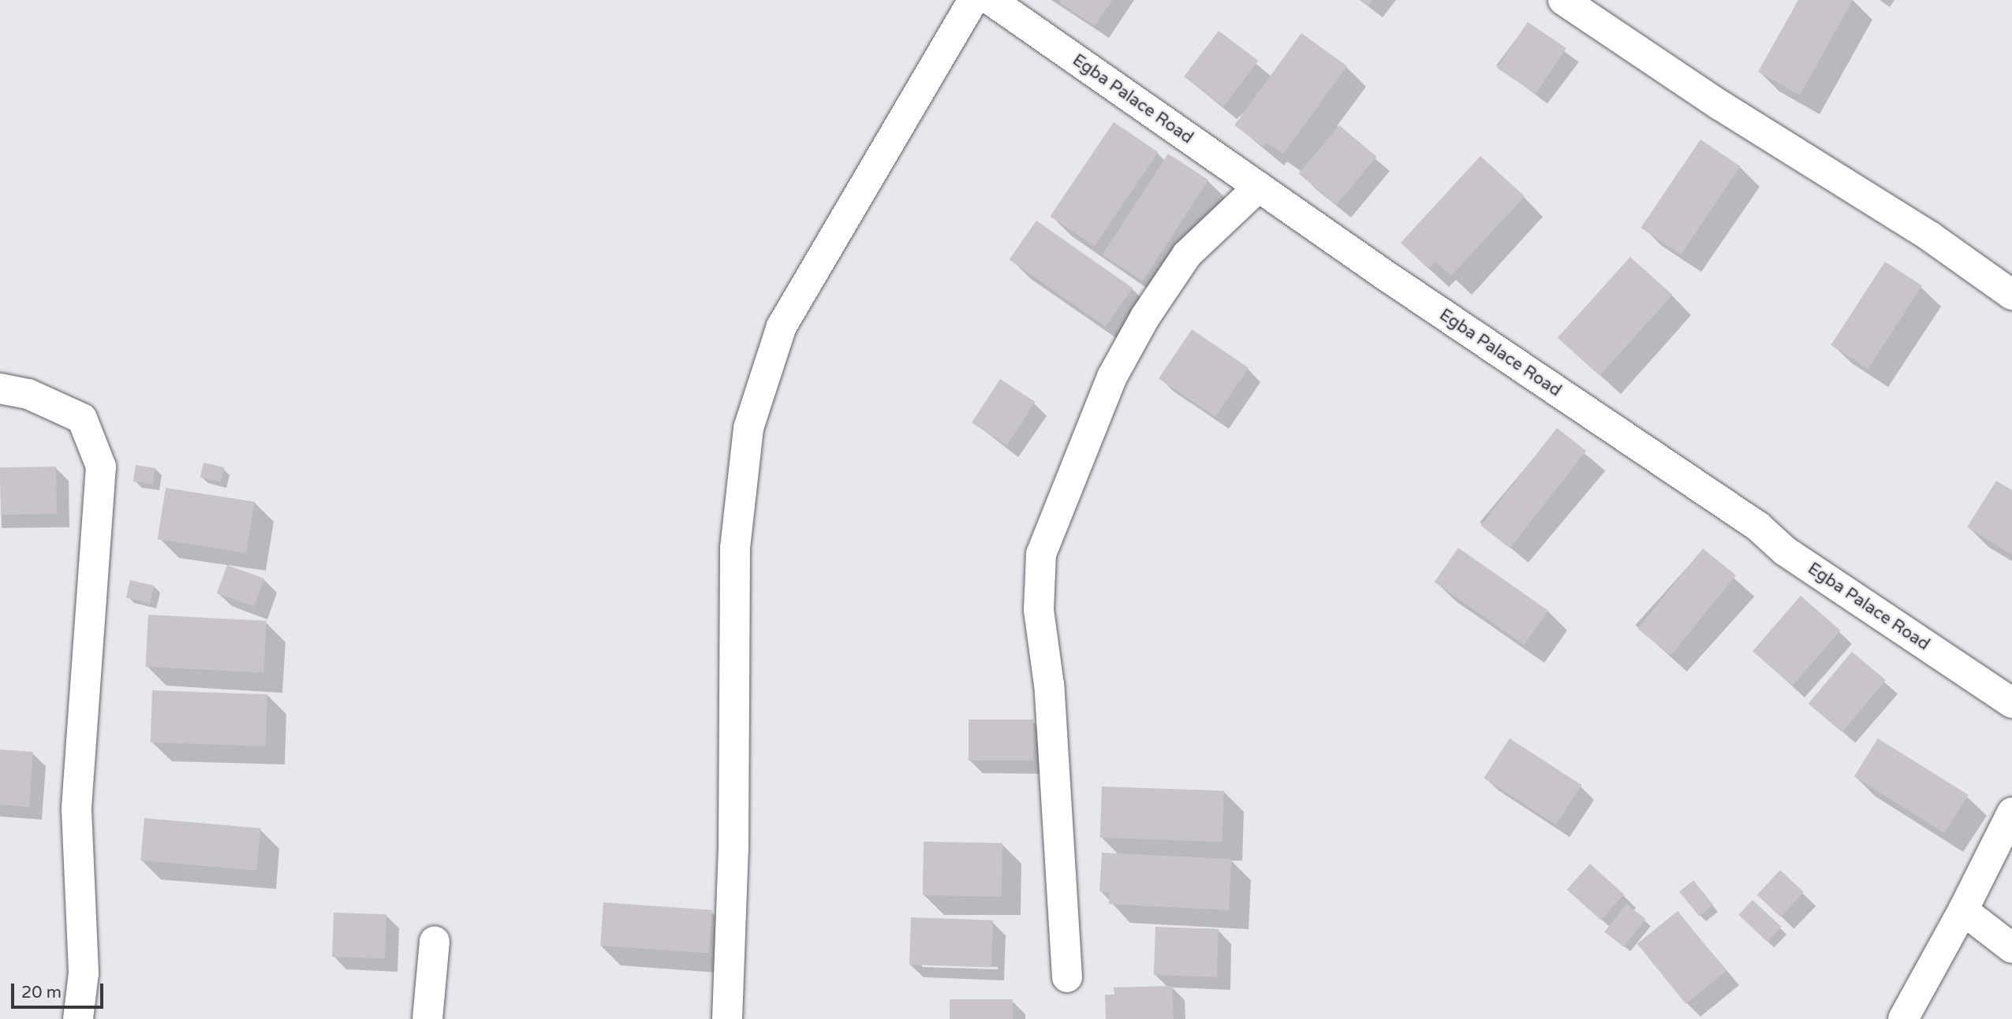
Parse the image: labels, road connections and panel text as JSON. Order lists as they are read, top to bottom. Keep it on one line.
{"streets":{"street":["Egba Palace Road"]},"scale_bar":"20 m"}
